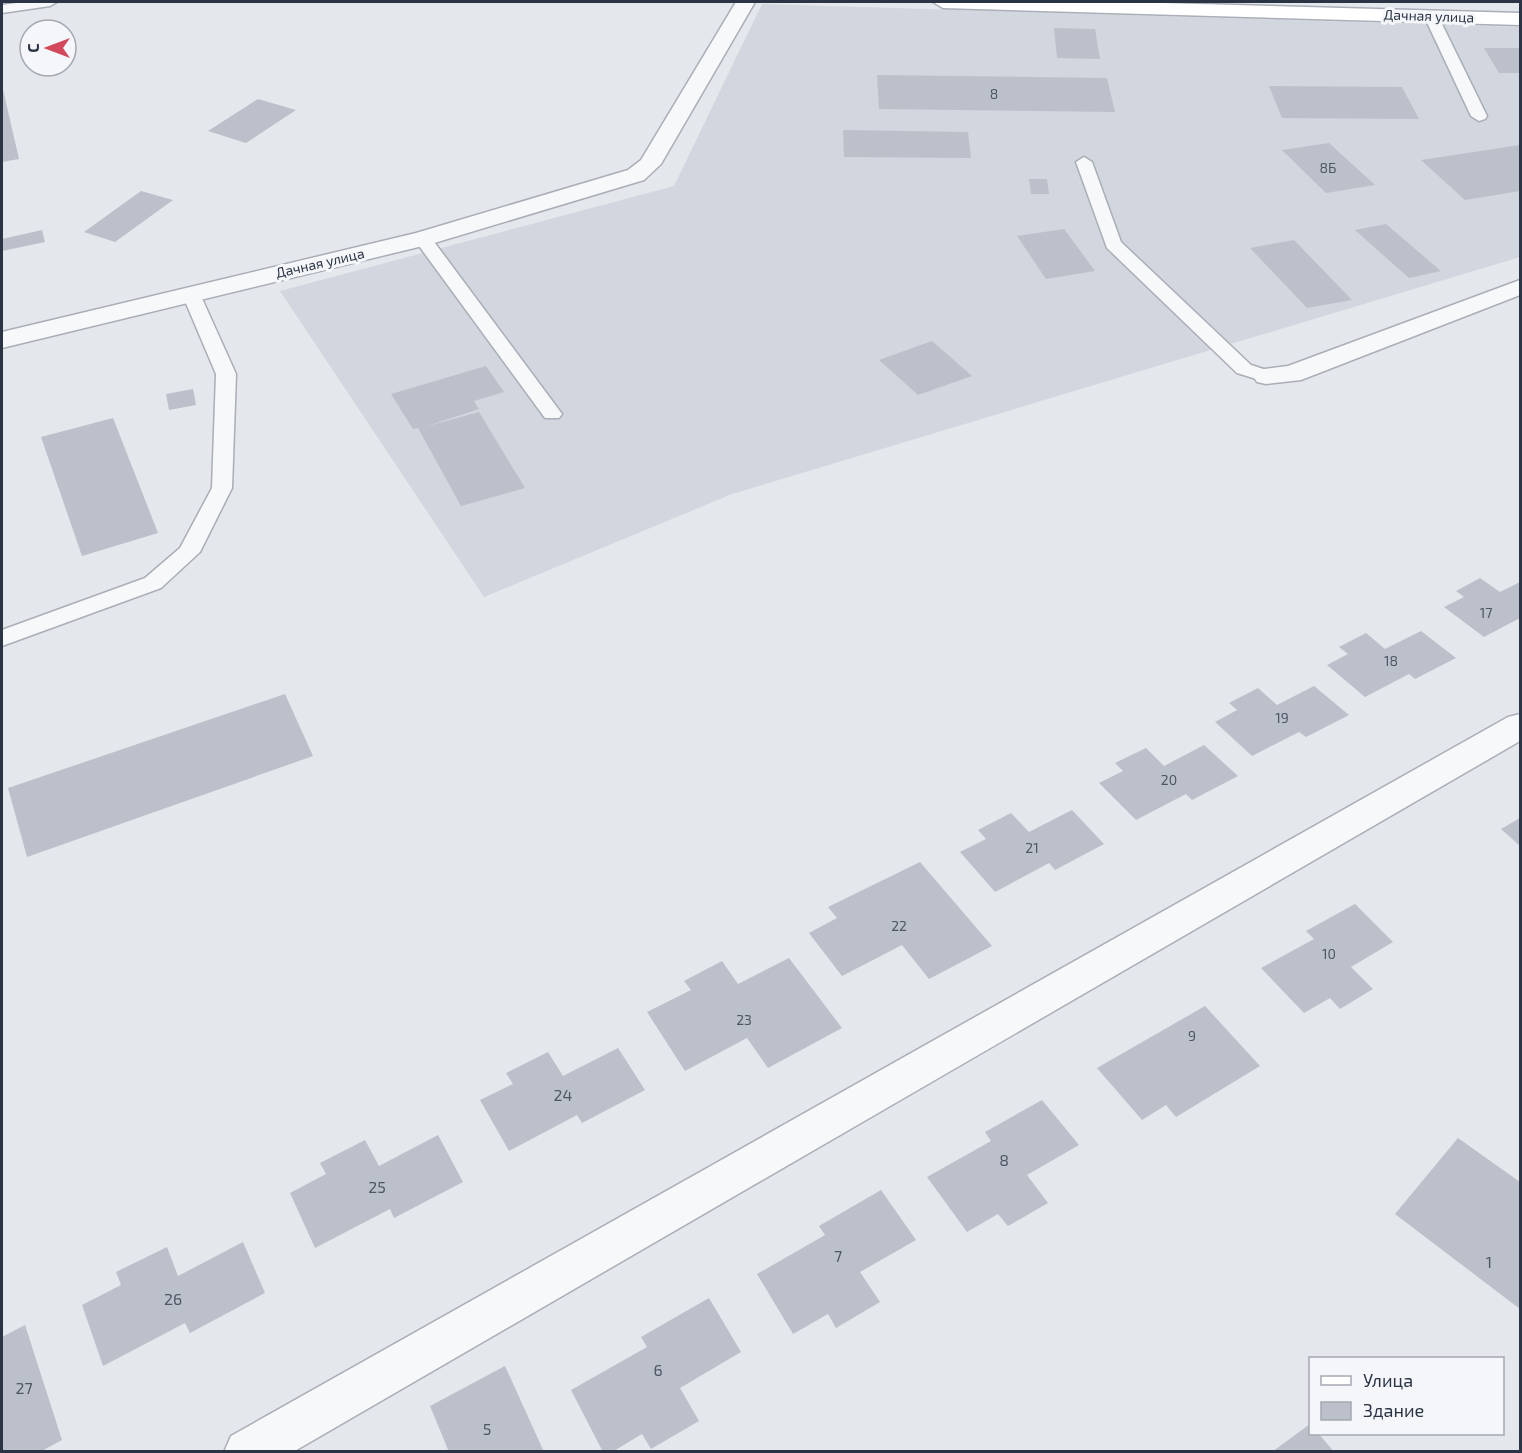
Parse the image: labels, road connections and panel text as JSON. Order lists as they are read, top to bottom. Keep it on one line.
{"streets":{"street":["Дачная улица"]},"house_numbers":["8","8Б","17","18","19","20","21","22","10","23","9","24","8","25","7","1","26","6","27","5"],"legend":["Улица","Здание"],"north":"left"}
